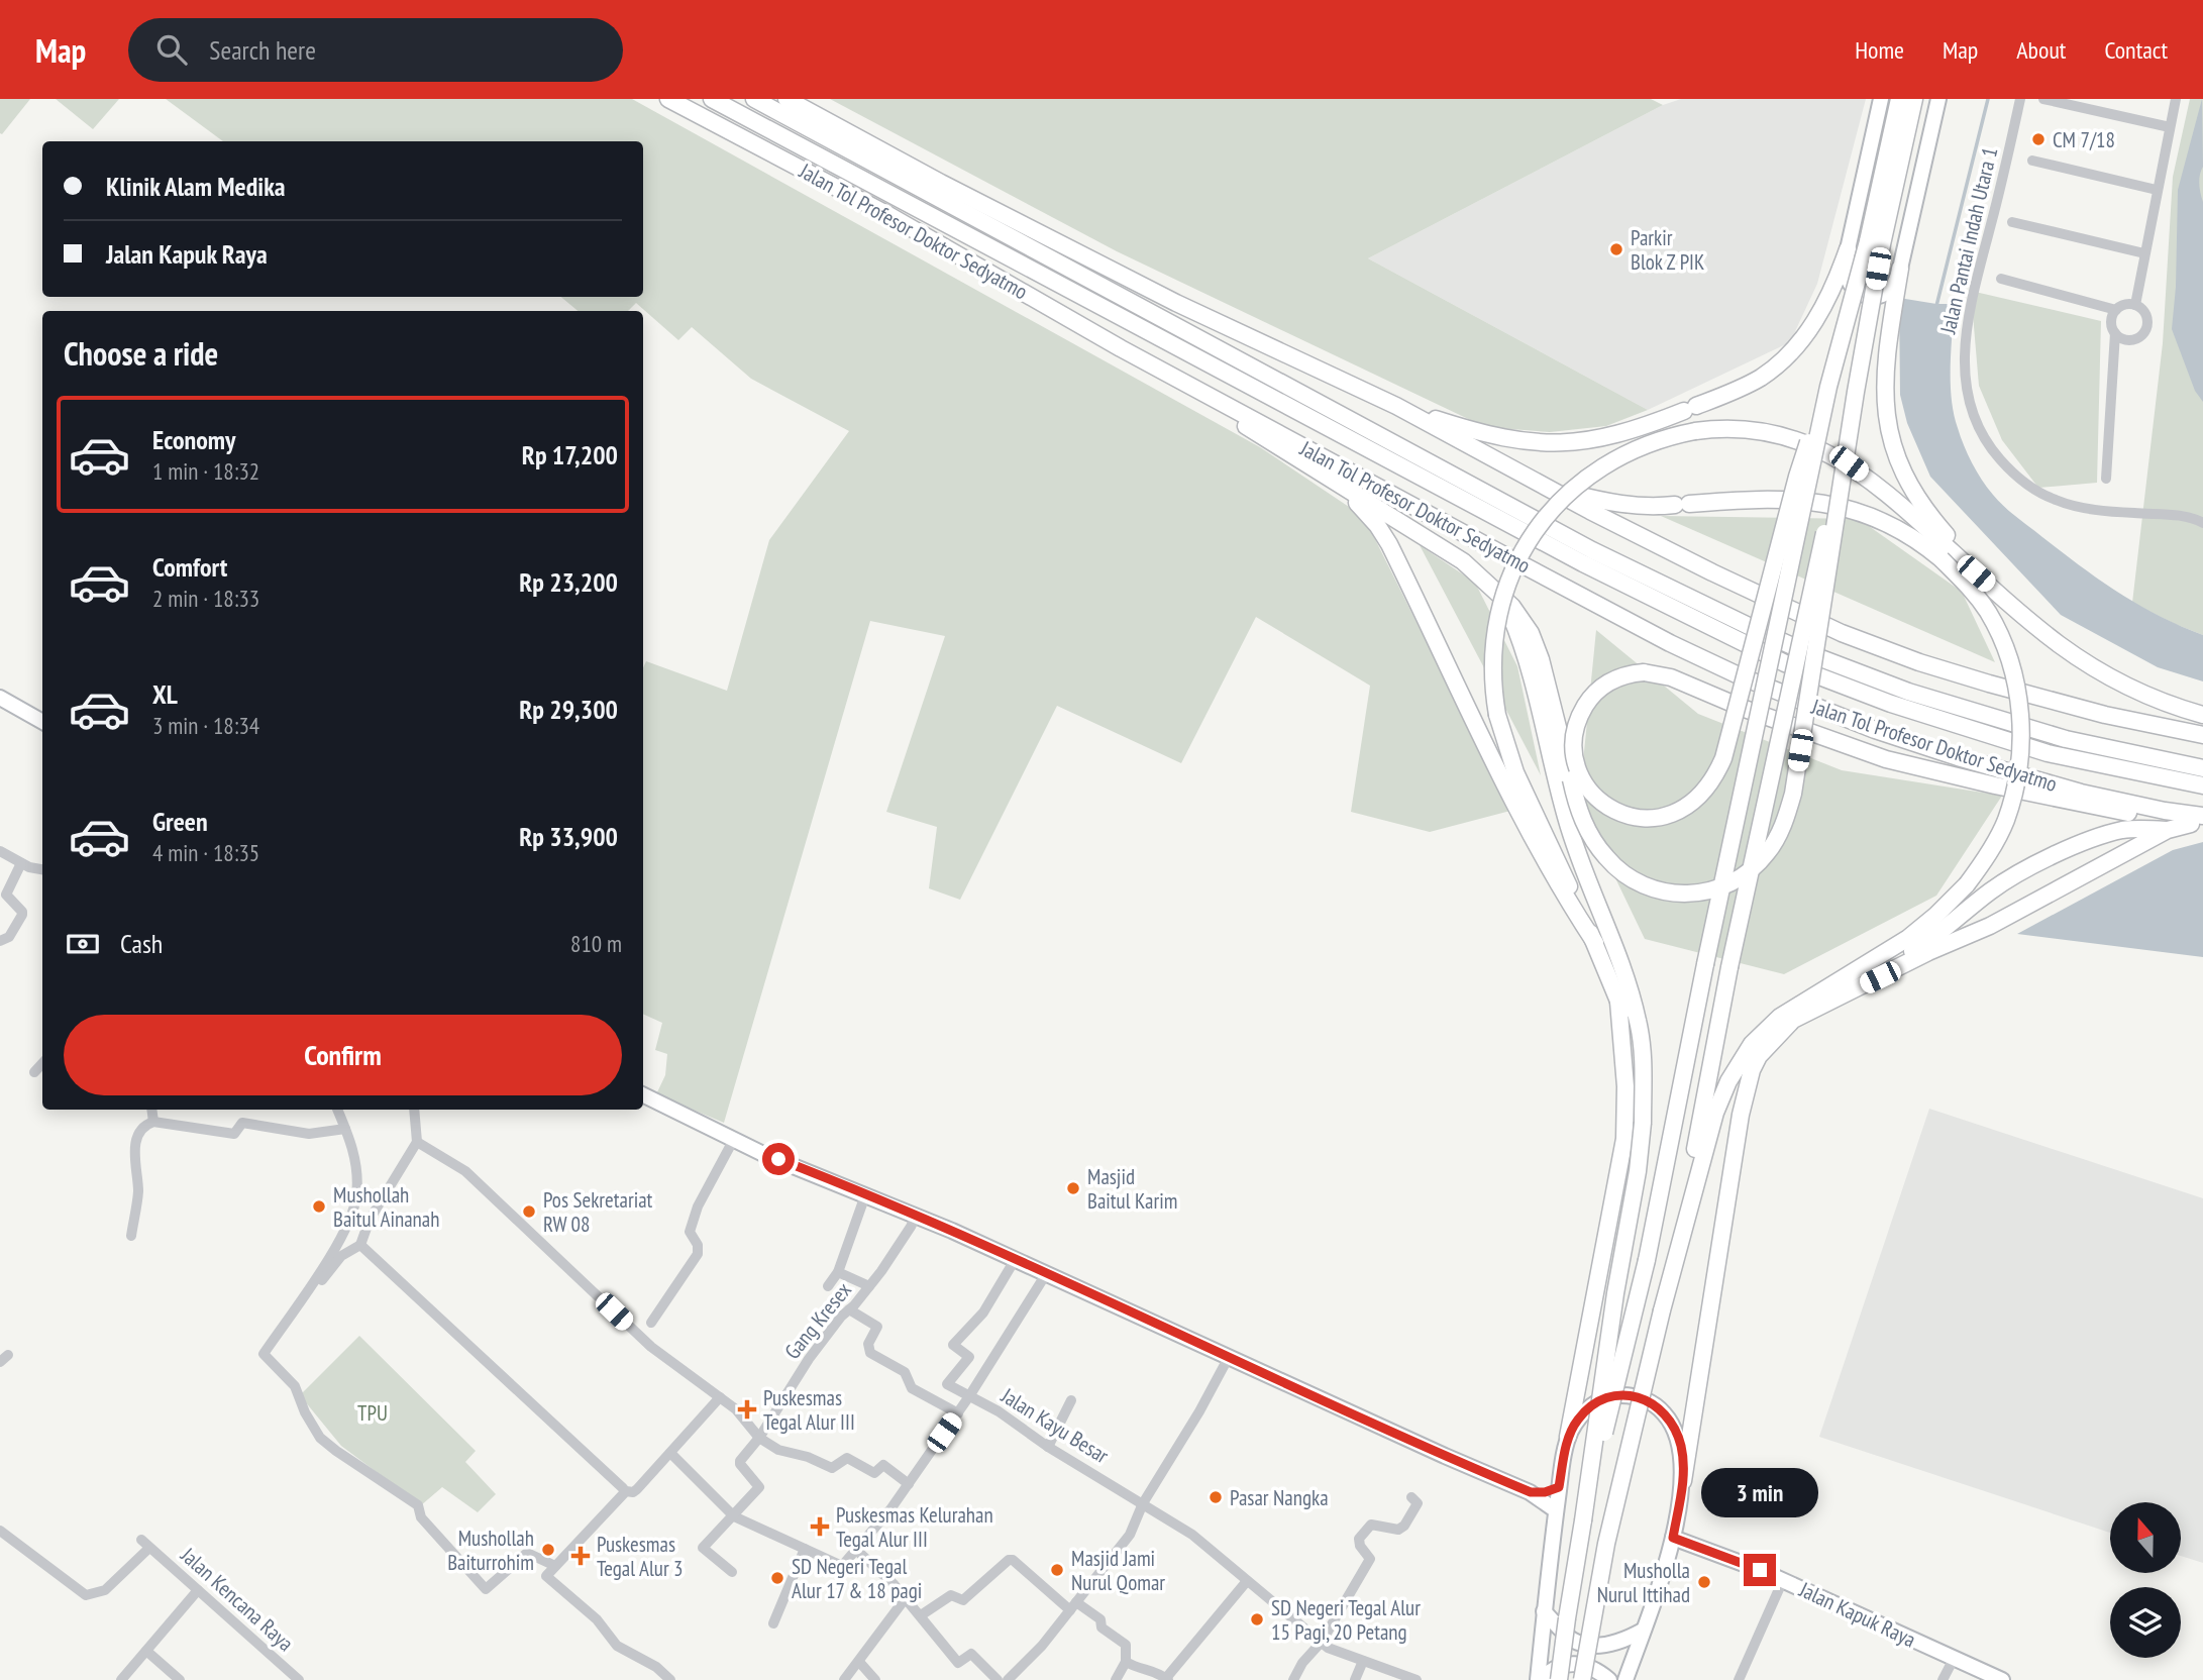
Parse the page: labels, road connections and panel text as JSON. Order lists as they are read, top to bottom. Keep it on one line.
{"streets":{"highway":["Jalan Tol Profesor Doktor Sedyatmo"],"main road":["Jalan Kapuk Raya"],"street":["Jalan Pantai Indah Utara 1","Gang Kresex","Jalan Kayu Besar","Jalan Kencana Raya"]},"parks":["TPU"],"places":{"other":["CM 7/18","Parkir Blok Z PIK","Masjid Baitul Karim","Mushollah Baitul Ainanah","Pos Sekretariat RW 08","Pasar Nangka","Mushollah Baiturrohim","Masjid Jami Nurul Qomar","SD Negeri Tegal Alur 17 & 18 pagi","Musholla Nurul Ittihad","SD Negeri Tegal Alur 15 Pagi, 20 Petang"],"health":["Puskesmas Tegal Alur III","Puskesmas Kelurahan Tegal Alur III","Puskesmas Tegal Alur 3"]},"north":"top","page":{"header":"Map","search":"Search here","nav":["Home","Map","About","Contact"],"banner":["Klinik Alam Medika","Jalan Kapuk Raya"],"heading":"Choose a ride","list":[{"name":"Economy","note":"1 min · 18:32","value":"Rp 17,200"},{"name":"Comfort","note":"2 min · 18:33","value":"Rp 23,200"},{"name":"XL","note":"3 min · 18:34","value":"Rp 29,300"},{"name":"Green","note":"4 min · 18:35","value":"Rp 33,900"}],"pay":["Cash","810 m"],"buttons":"Confirm","bubble":"3 min"}}
